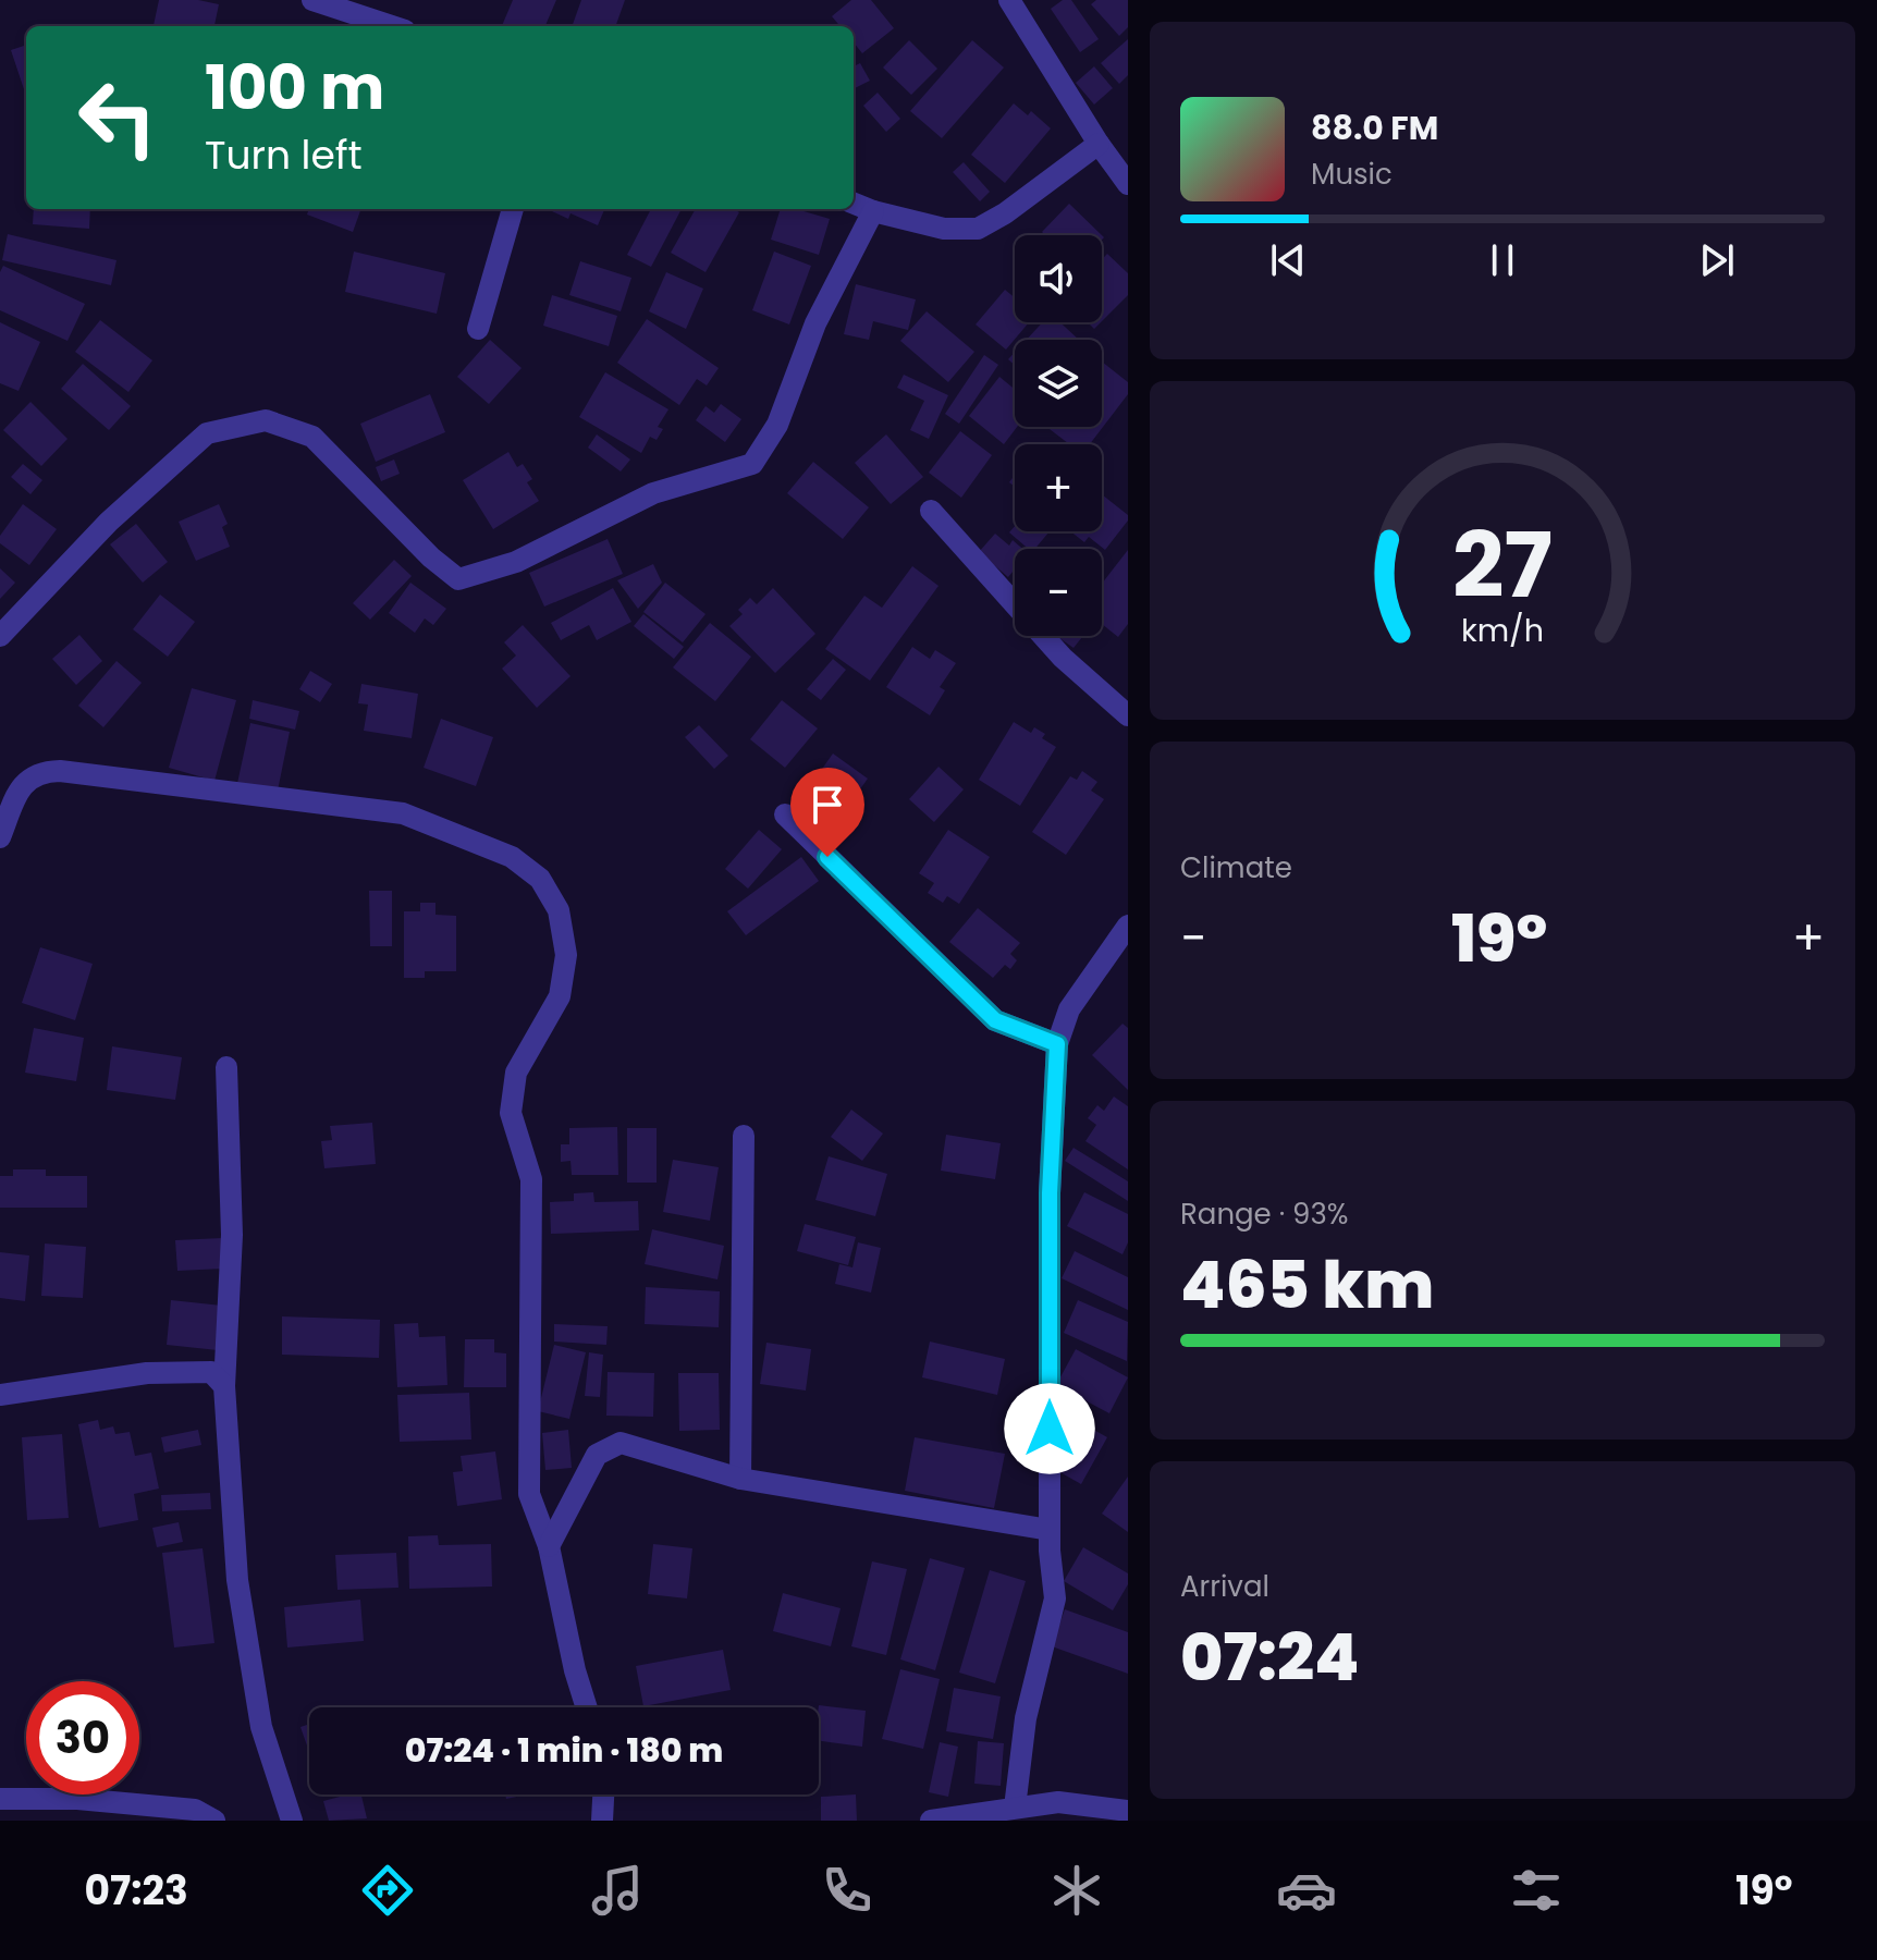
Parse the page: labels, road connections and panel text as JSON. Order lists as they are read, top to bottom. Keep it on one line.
{"page":{"turn":["100 m","Turn left"],"song":["88.0 FM","Music"],"map_buttons":["+","−"],"tile":["Climate",["Range · 93%","465 km"],["Arrival","07:24"]],"heat":["−","19°","+"],"limit":"30","trip":"07:24 · 1 min · 180 m","tabs":["07:23","19°"],"gauge":["27","km/h"]}}
